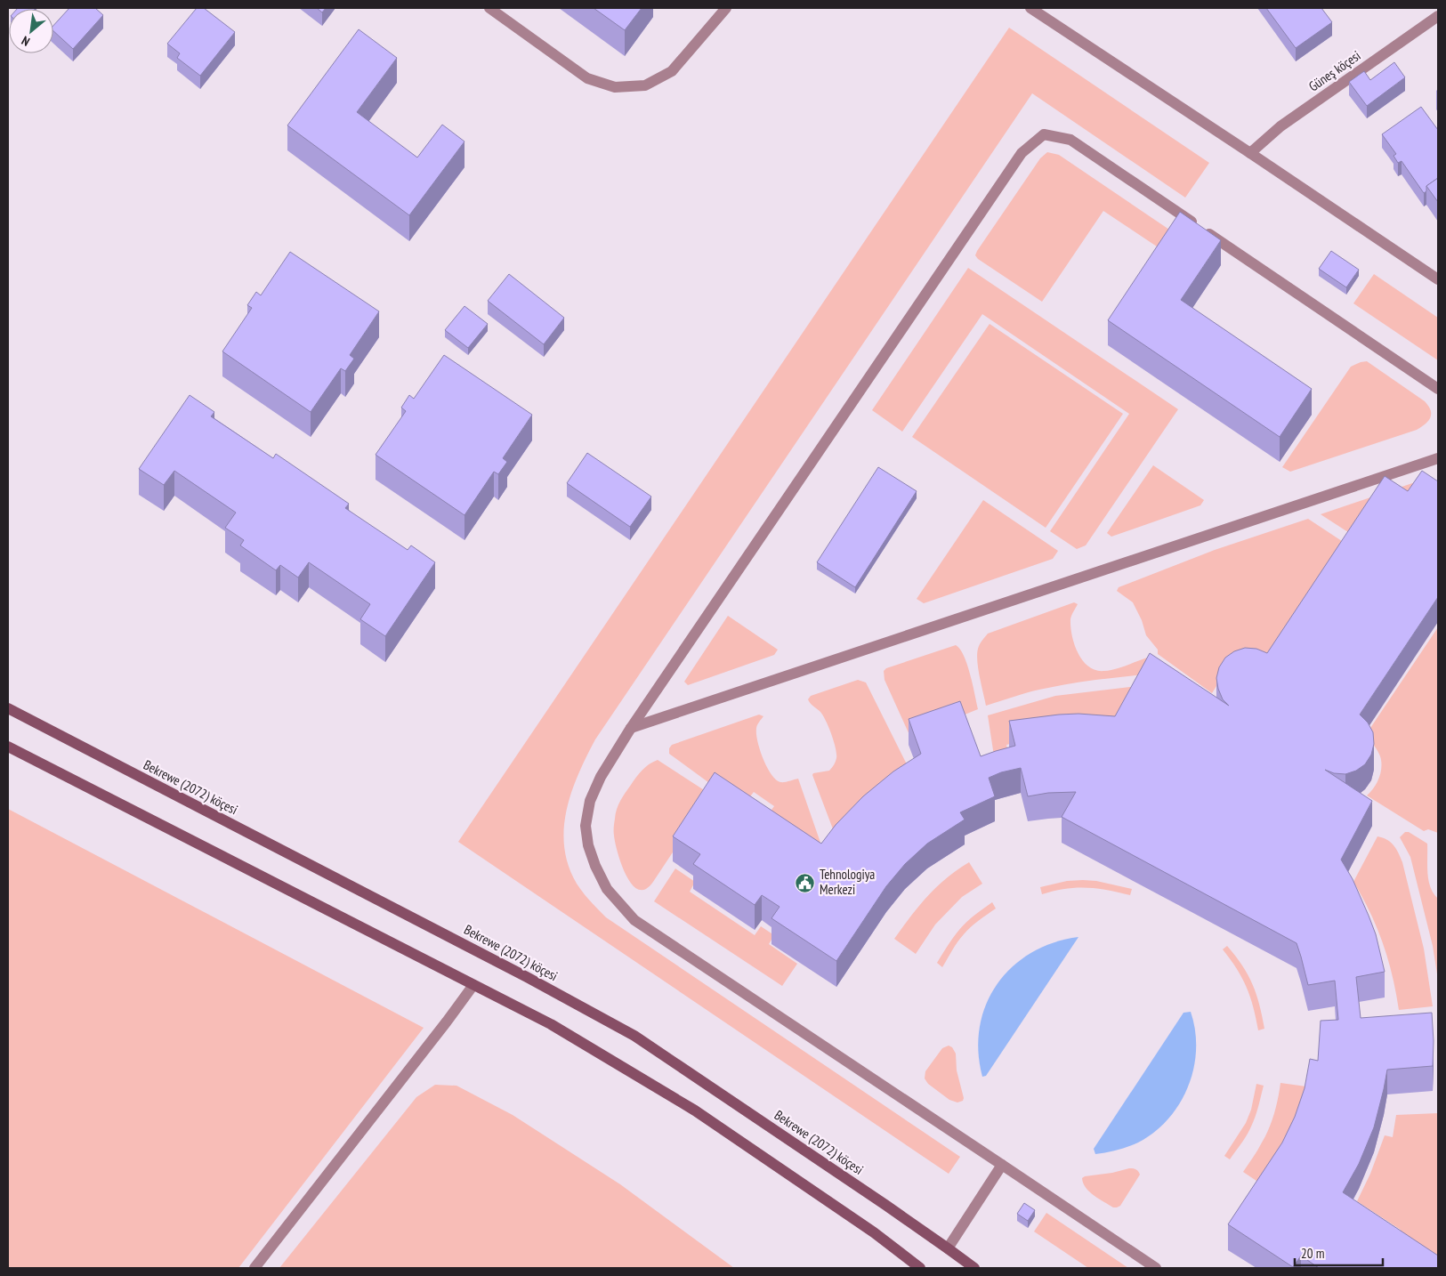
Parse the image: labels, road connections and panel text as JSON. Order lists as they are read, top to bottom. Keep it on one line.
{"streets":{"main road":["Bekrewe (2072) köçesi"],"street":["Güneş köçesi"]},"places":{"public building":["Tehnologiya Merkezi"]},"scale_bar":"20 m","north":"bottom left"}
